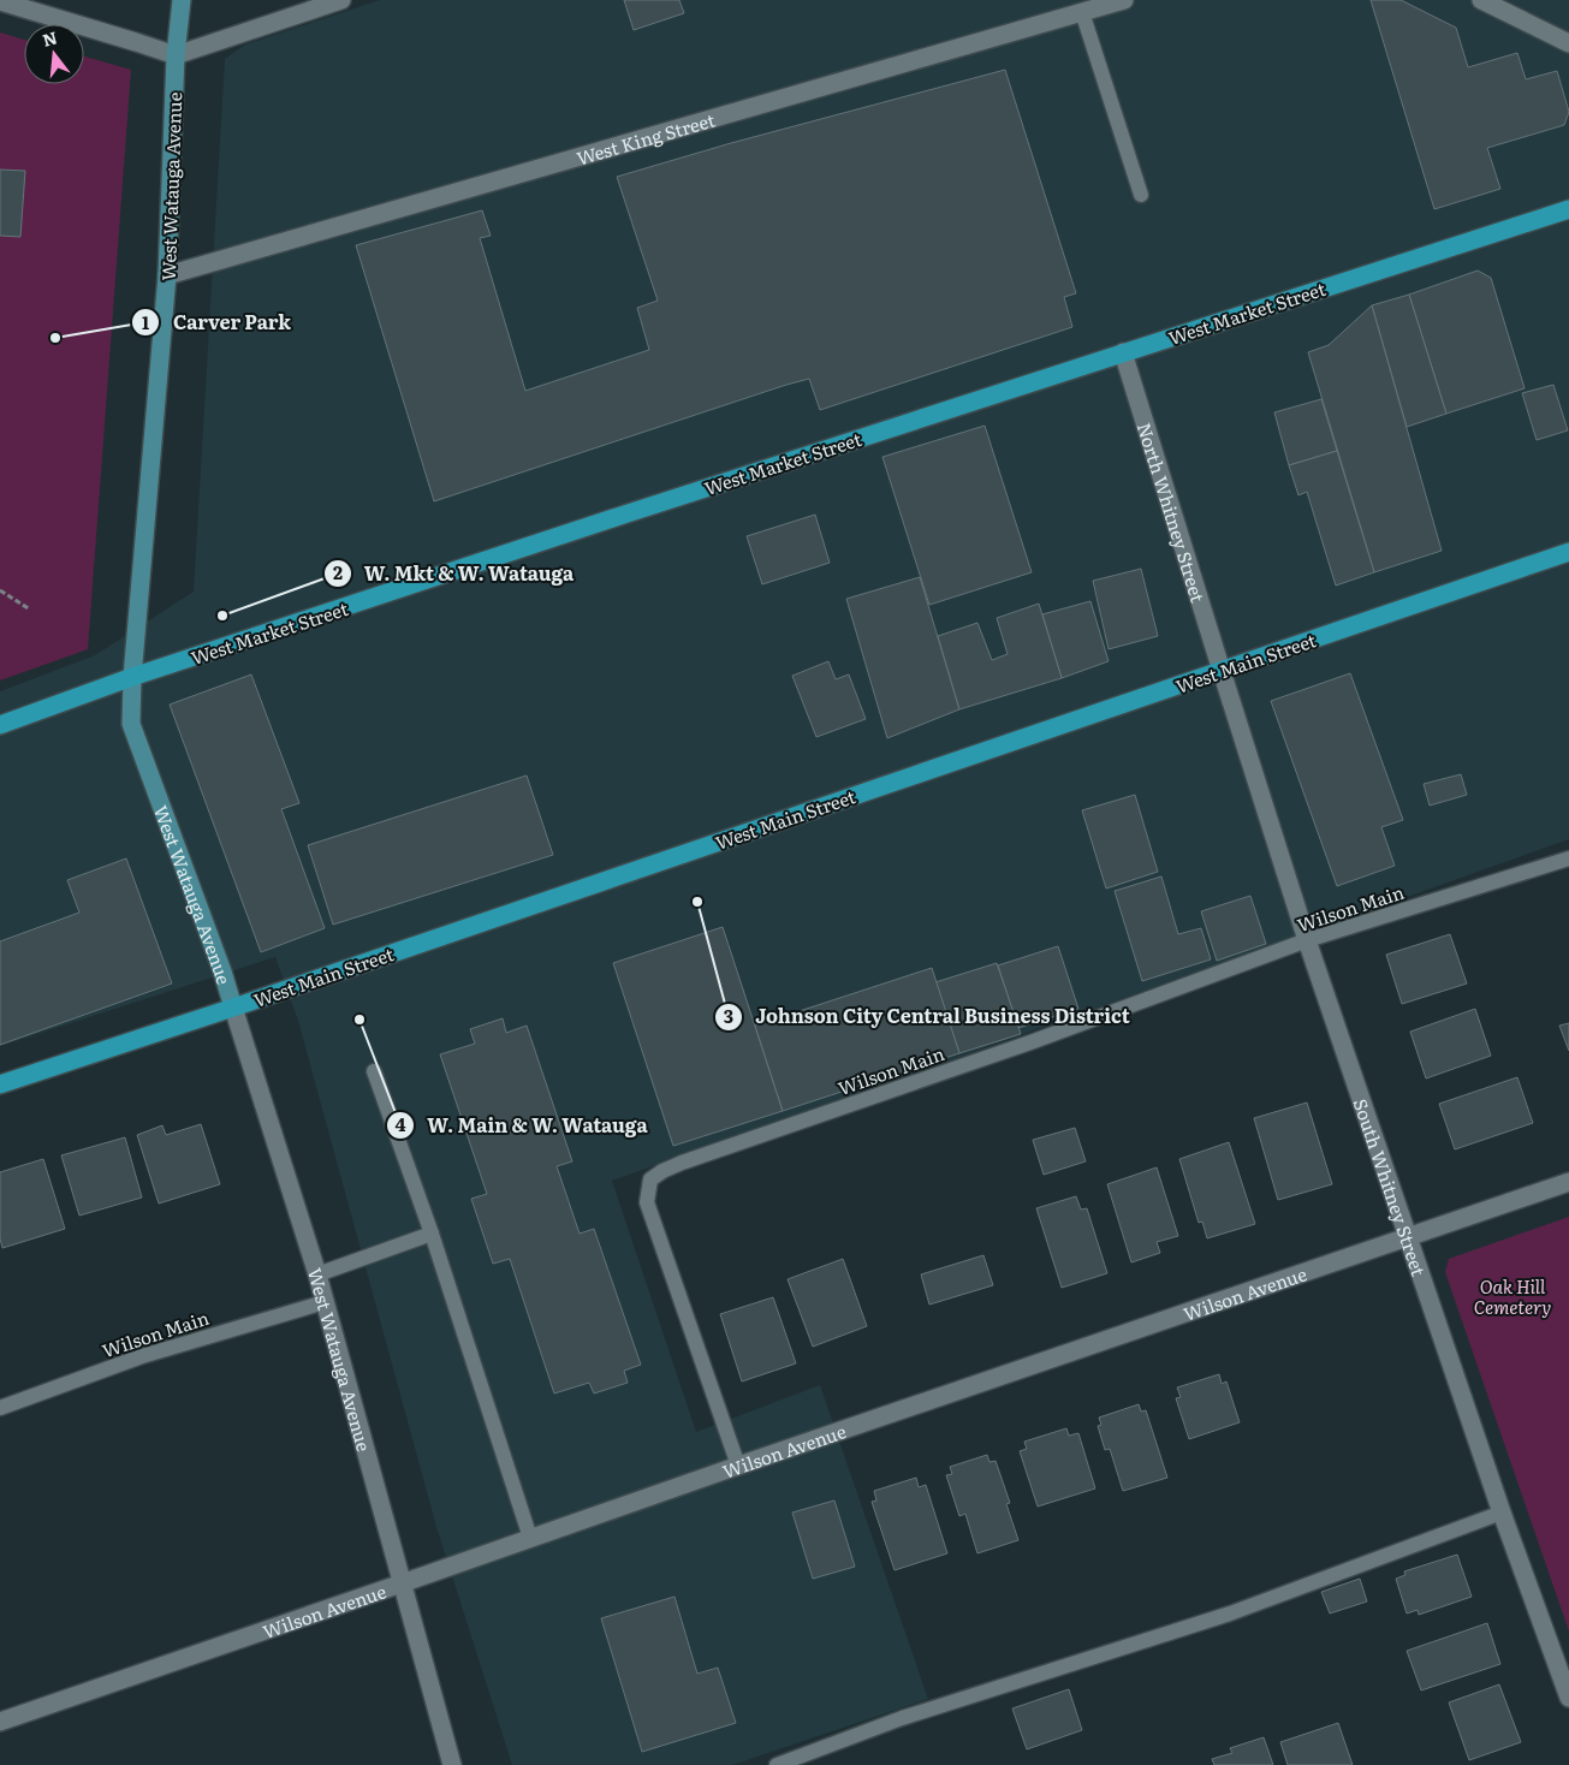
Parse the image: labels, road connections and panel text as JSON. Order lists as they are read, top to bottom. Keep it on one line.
{"streets":{"main road":["West Watauga Avenue","West Market Street","West Main Street"],"street":["West King Street","North Whitney Street","South Whitney Street","Wilson Avenue"],"lane":["Wilson Main"]},"crossings":[["West King Street","West Watauga Avenue"],["West Watauga Avenue","West Market Street"],["West Watauga Avenue","West Main Street"],["West Watauga Avenue","Wilson Main"],["West Watauga Avenue","Wilson Avenue"],["West Market Street","North Whitney Street"],["North Whitney Street","West Main Street"],["North Whitney Street","South Whitney Street"],["West Main Street","South Whitney Street"],["Wilson Main","South Whitney Street"],["Wilson Main","Wilson Avenue"],["South Whitney Street","Wilson Avenue"]],"parks":["Oak Hill Cemetery"],"places":["Carver Park","W. Mkt & W. Watauga","Johnson City Central Business District","W. Main & W. Watauga"],"north":"top"}
